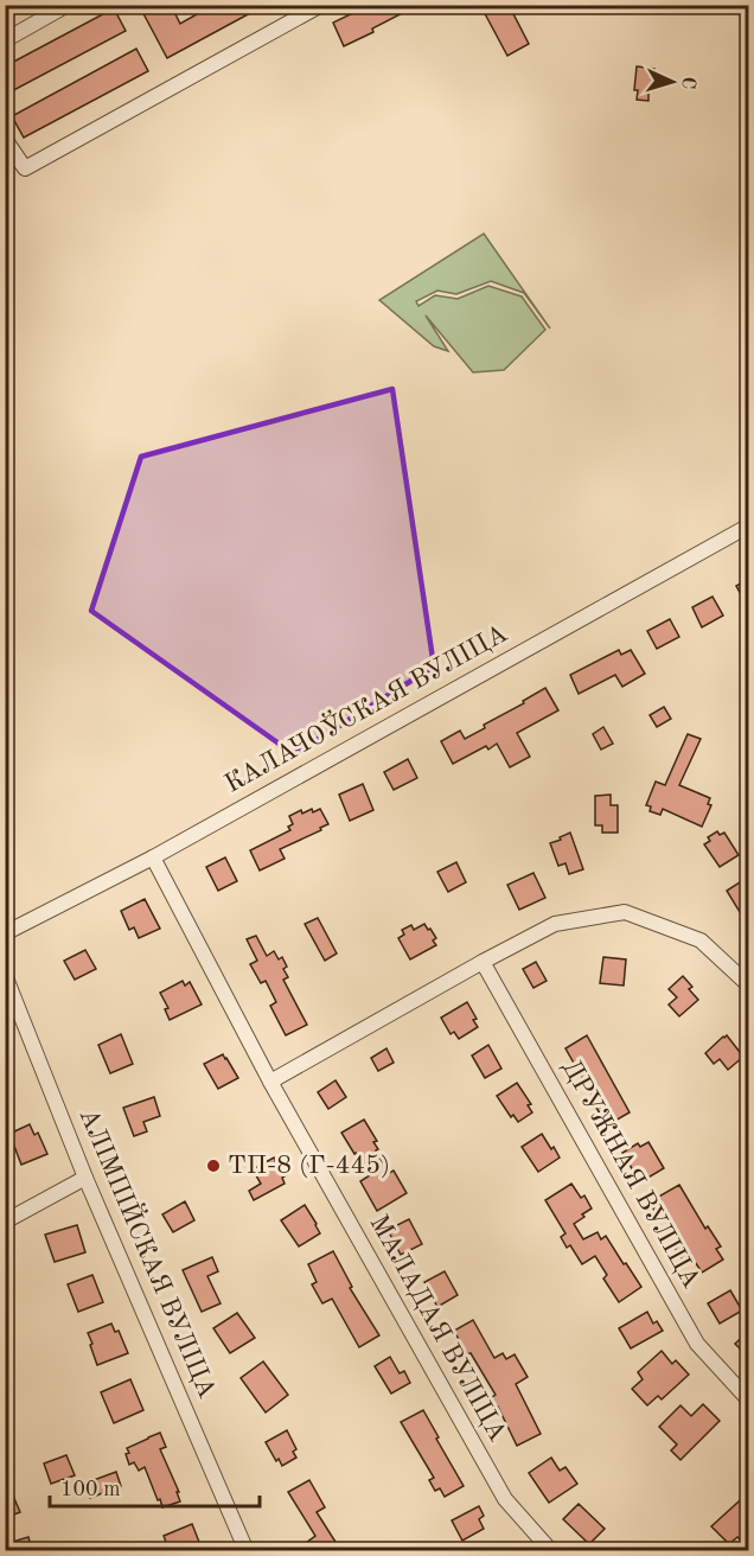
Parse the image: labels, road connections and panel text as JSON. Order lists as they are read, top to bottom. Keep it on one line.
{"streets":{"street":["КАЛАЧОЎСКАЯ ВУЛІЦА","ДРУЖНАЯ ВУЛІЦА","АЛІМПІЙСКАЯ ВУЛІЦА","МАЛАДАЯ ВУЛІЦА"]},"crossings":[["КАЛАЧОЎСКАЯ ВУЛІЦА","МАЛАДАЯ ВУЛІЦА"]],"places":["ТП-8 (Г-445)"],"scale_bar":"100 m","north":"right"}
